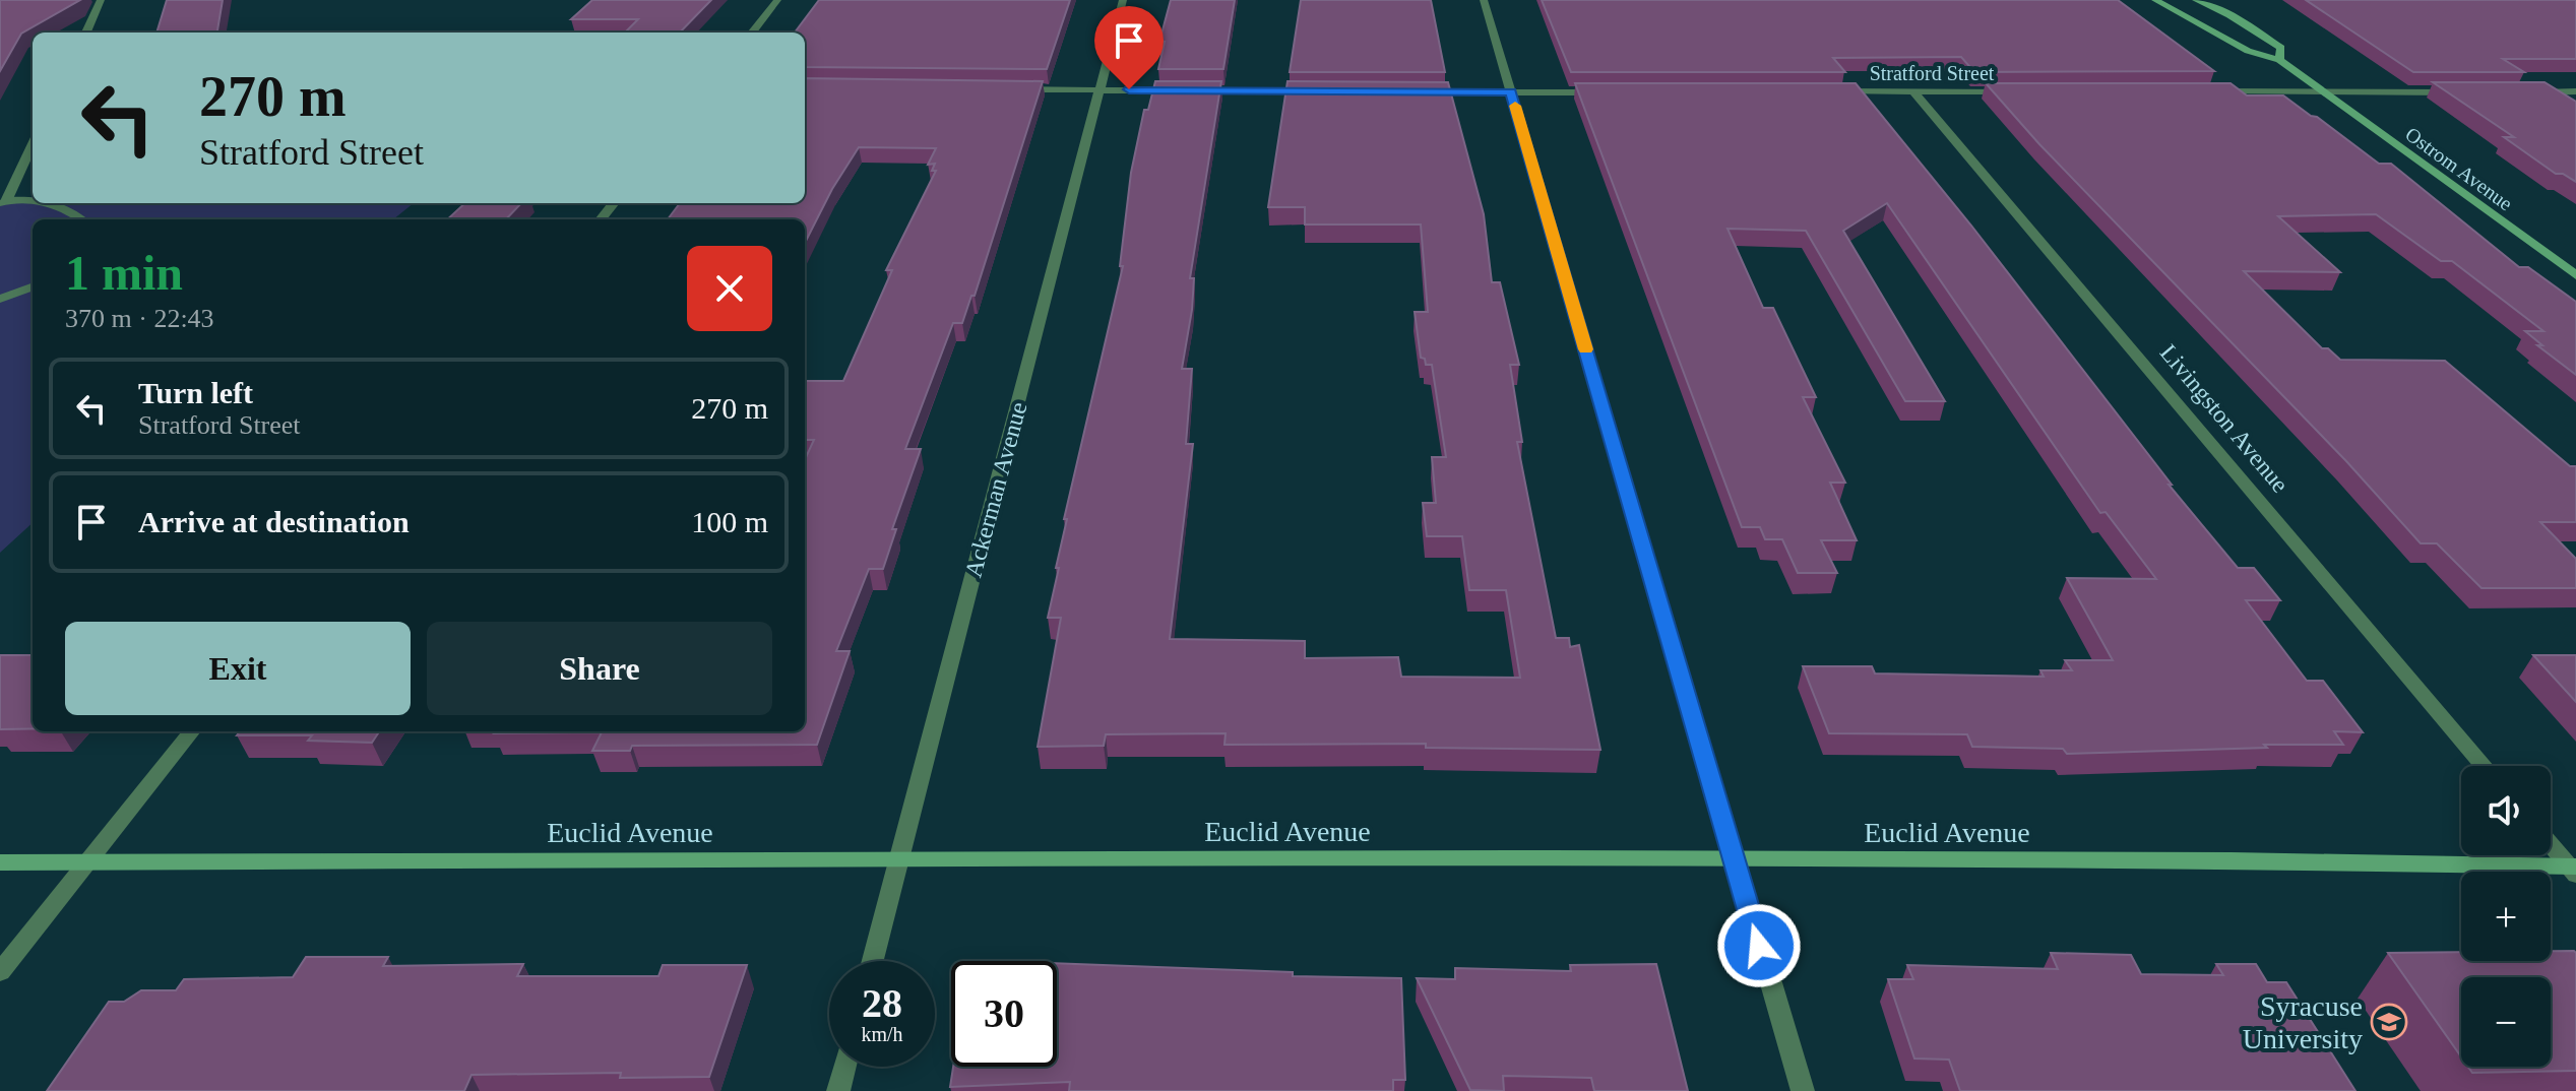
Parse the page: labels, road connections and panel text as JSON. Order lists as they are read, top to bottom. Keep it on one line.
{"streets":{"street":["Stratford Street","Ostrom Avenue","Livingston Avenue","Ackerman Avenue","Euclid Avenue"]},"crossings":[["Stratford Street","Livingston Avenue"],["Ackerman Avenue","Euclid Avenue"]],"places":{"school or university":["Syracuse University"]},"page":{"turn":["270 m","Stratford Street"],"heading":["1 min","370 m · 22:43"],"list":[{"name":"Turn left","note":"Stratford Street","value":"270 m"},{"name":"Arrive at destination","value":"100 m"}],"buttons":["Exit","Share"],"map_buttons":["+","−"],"speed":"28 km/h","limit":"30"}}
